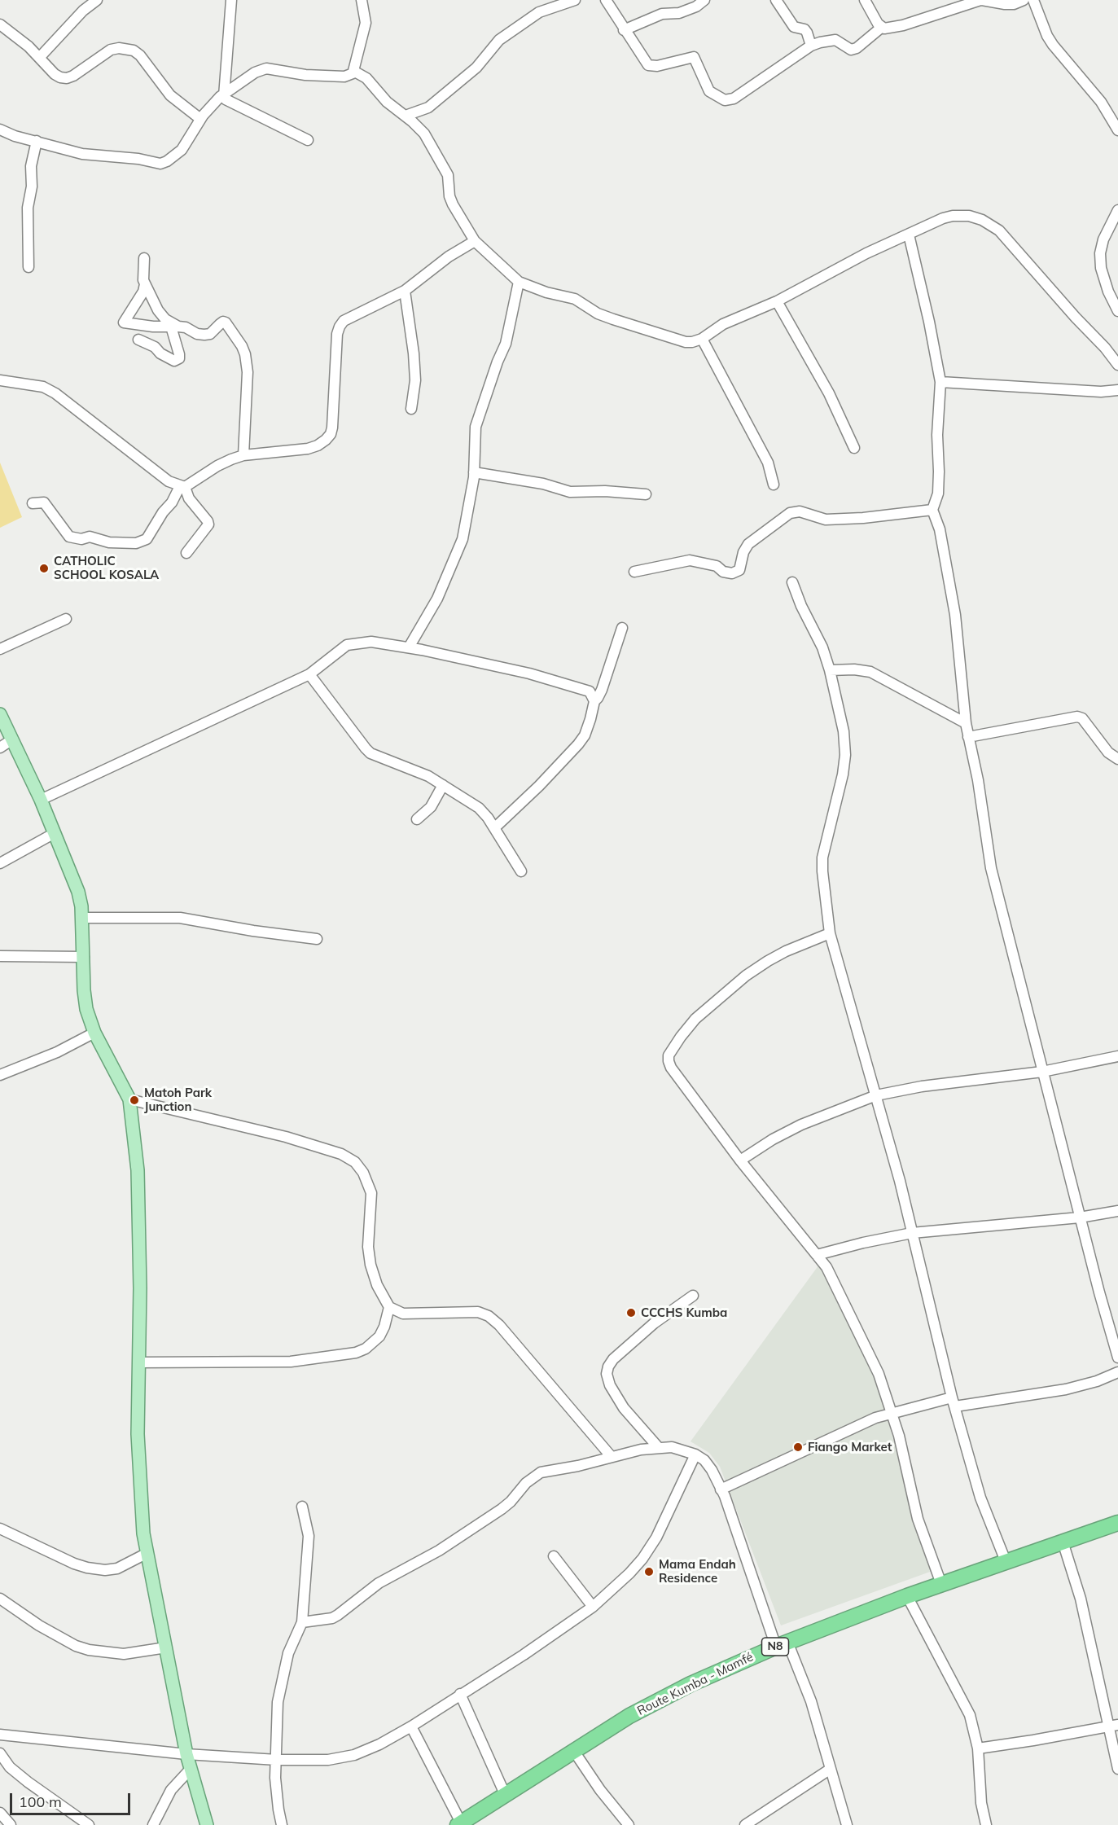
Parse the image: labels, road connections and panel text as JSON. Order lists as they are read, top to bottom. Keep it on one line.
{"streets":{"highway":["N8","Route Kumba - Mamfé"]},"places":["CATHOLIC SCHOOL KOSALA","Matoh Park Junction","CCCHS Kumba","Fiango Market","Mama Endah Residence"],"scale_bar":"100 m"}
